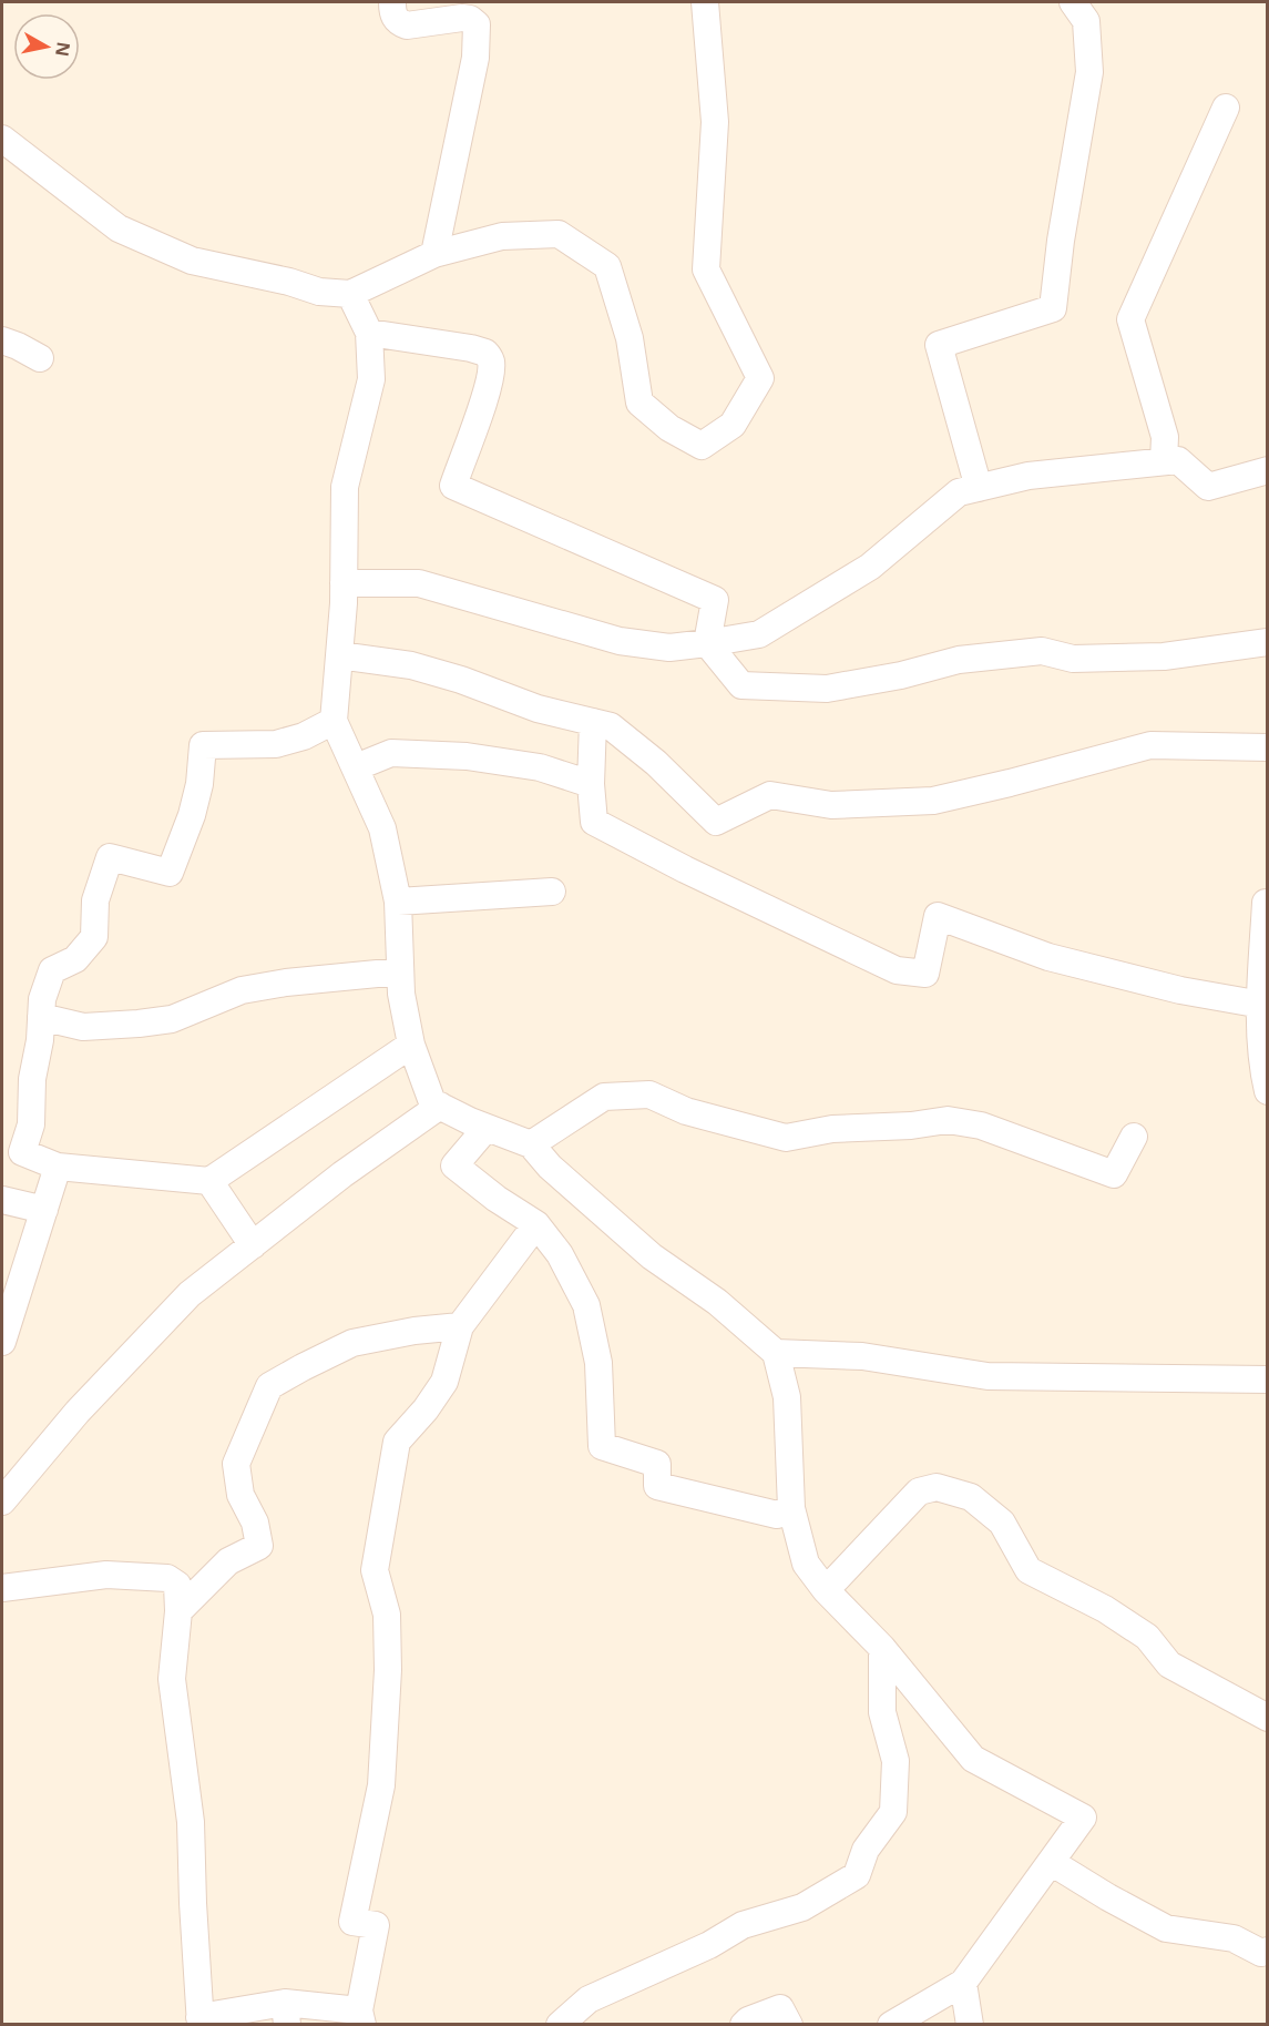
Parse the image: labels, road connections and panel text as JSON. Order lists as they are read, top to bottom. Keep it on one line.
{"north":"right"}
